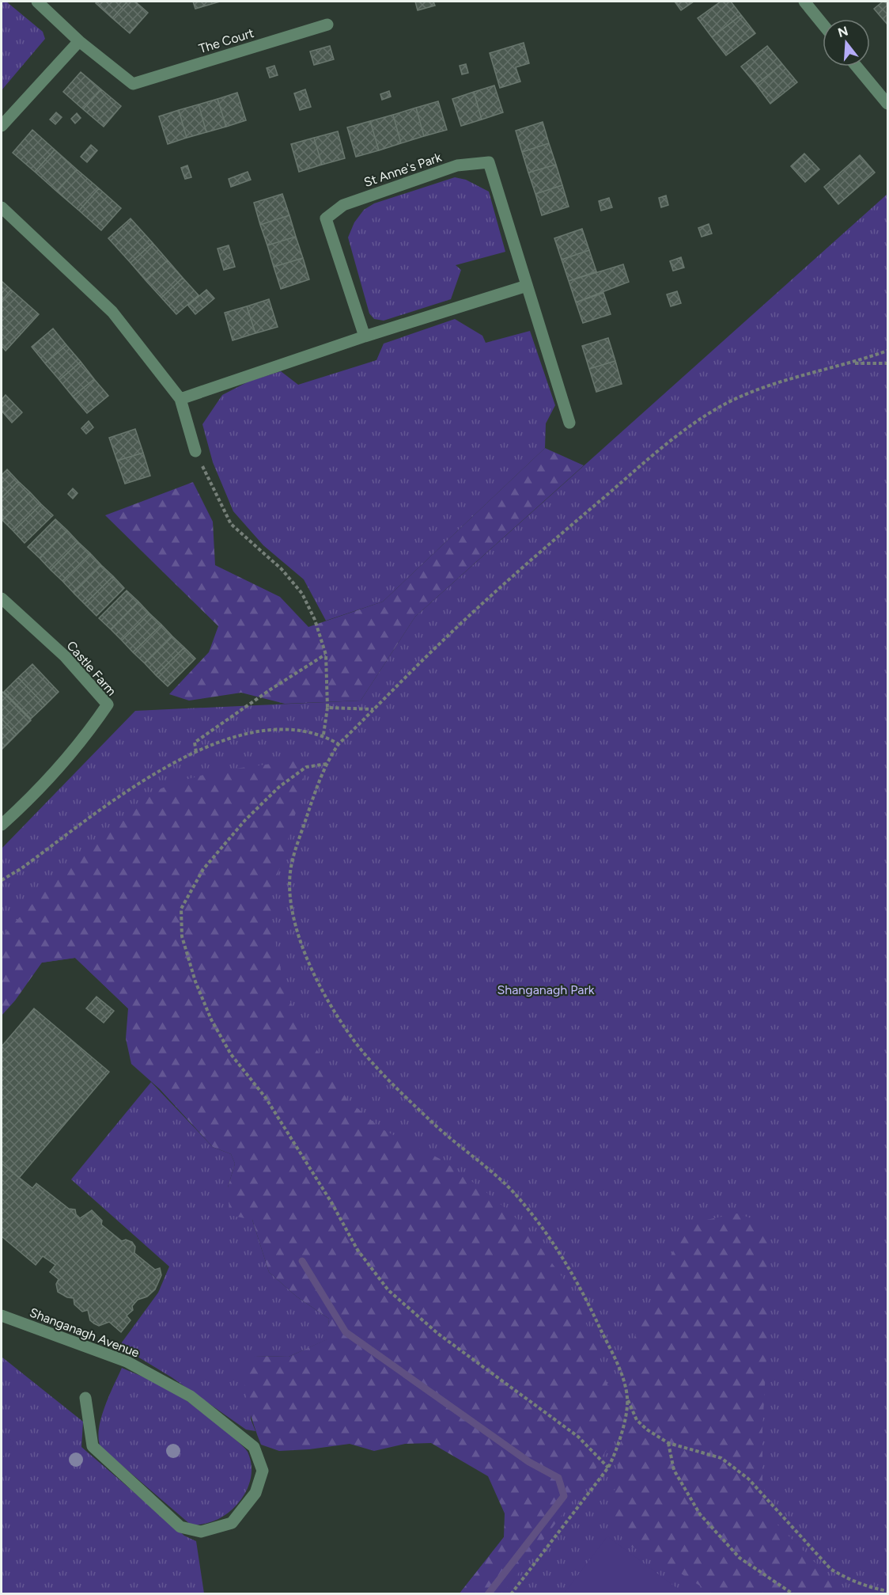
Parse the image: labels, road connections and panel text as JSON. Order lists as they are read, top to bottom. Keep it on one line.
{"streets":{"street":["The Court","St Anne's Park","Castle Farm","Shanganagh Avenue"]},"parks":["Shanganagh Park"],"north":"top"}
